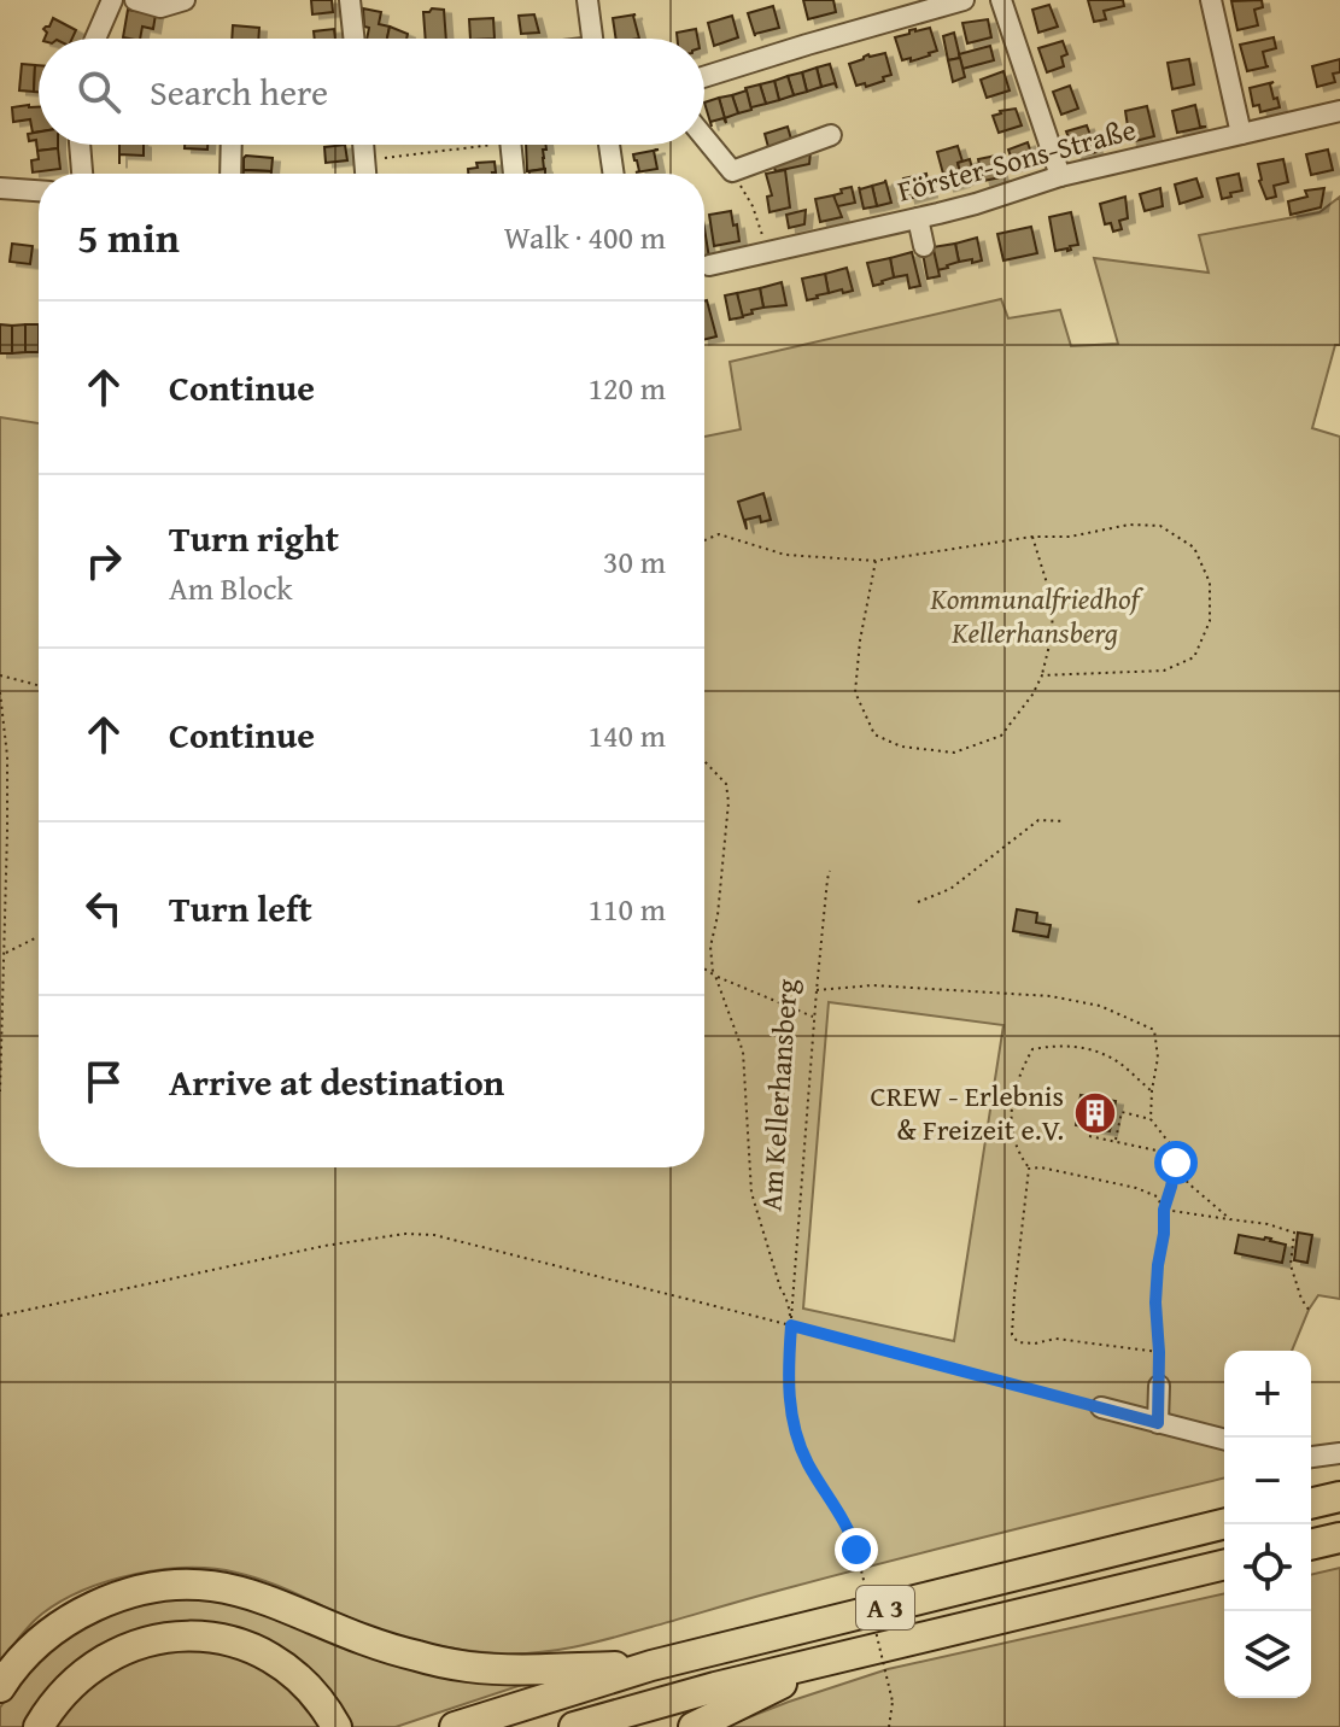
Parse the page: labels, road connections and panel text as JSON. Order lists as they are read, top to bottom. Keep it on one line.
{"streets":{"highway":["A 3"],"street":["Förster-Sons-Straße"],"path":["Am Kellerhansberg"]},"parks":["Kommunalfriedhof Kellerhansberg"],"places":{"building":["CREW - Erlebnis & Freizeit e.V."]},"page":{"search":"Search here","heading":["5 min","Walk · 400 m"],"list":[["Continue","120 m"],["Turn right","Am Block","30 m"],["Continue","140 m"],["Turn left","110 m"],"Arrive at destination"],"map_buttons":["+","−"]}}
